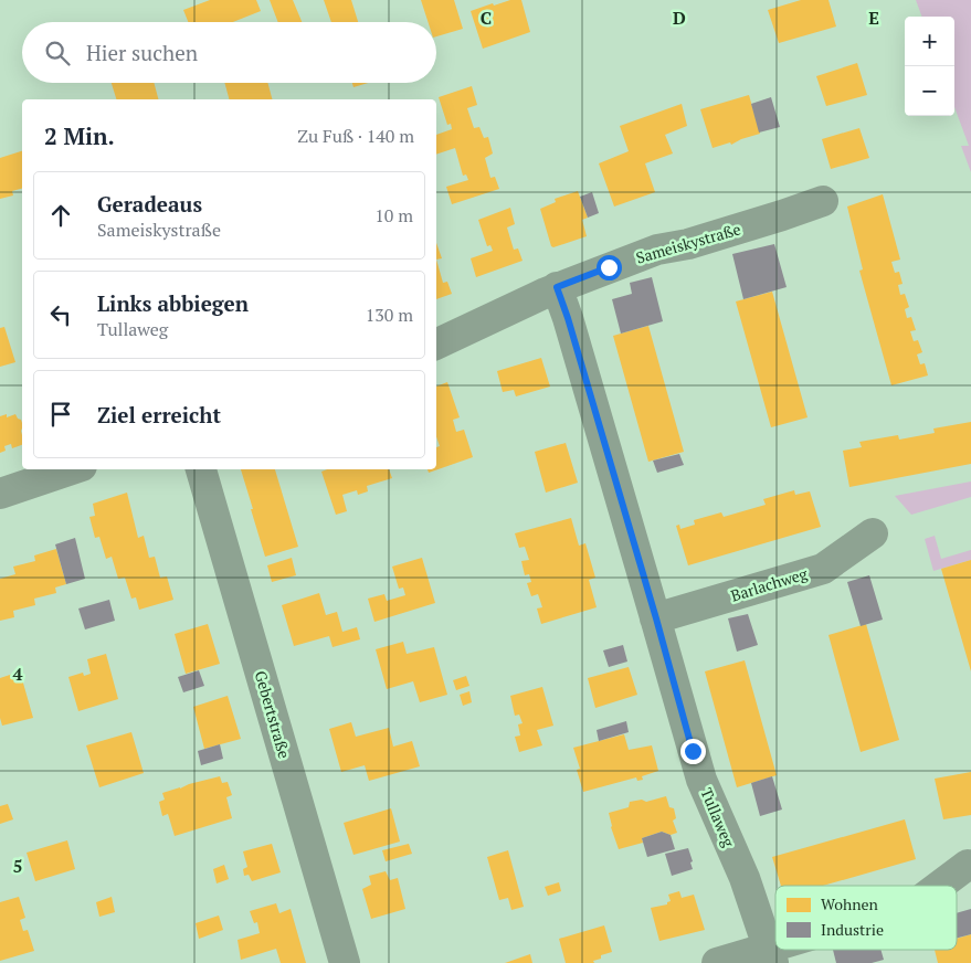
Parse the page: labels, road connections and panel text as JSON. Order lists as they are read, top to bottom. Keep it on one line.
{"streets":{"street":["Sameiskystraße","Barlachweg","Gebertstraße","Tullaweg"]},"crossings":[["Sameiskystraße","Tullaweg"],["Barlachweg","Tullaweg"]],"legend":["Wohnen","Industrie"],"page":{"map_buttons":["+","−"],"search":"Hier suchen","heading":["2 Min.","Zu Fuß · 140 m"],"list":[["Geradeaus","Sameiskystraße","10 m"],["Links abbiegen","Tullaweg","130 m"],"Ziel erreicht"]},"grid":{"columns":["C","D","E"],"rows":["4","5"]}}
